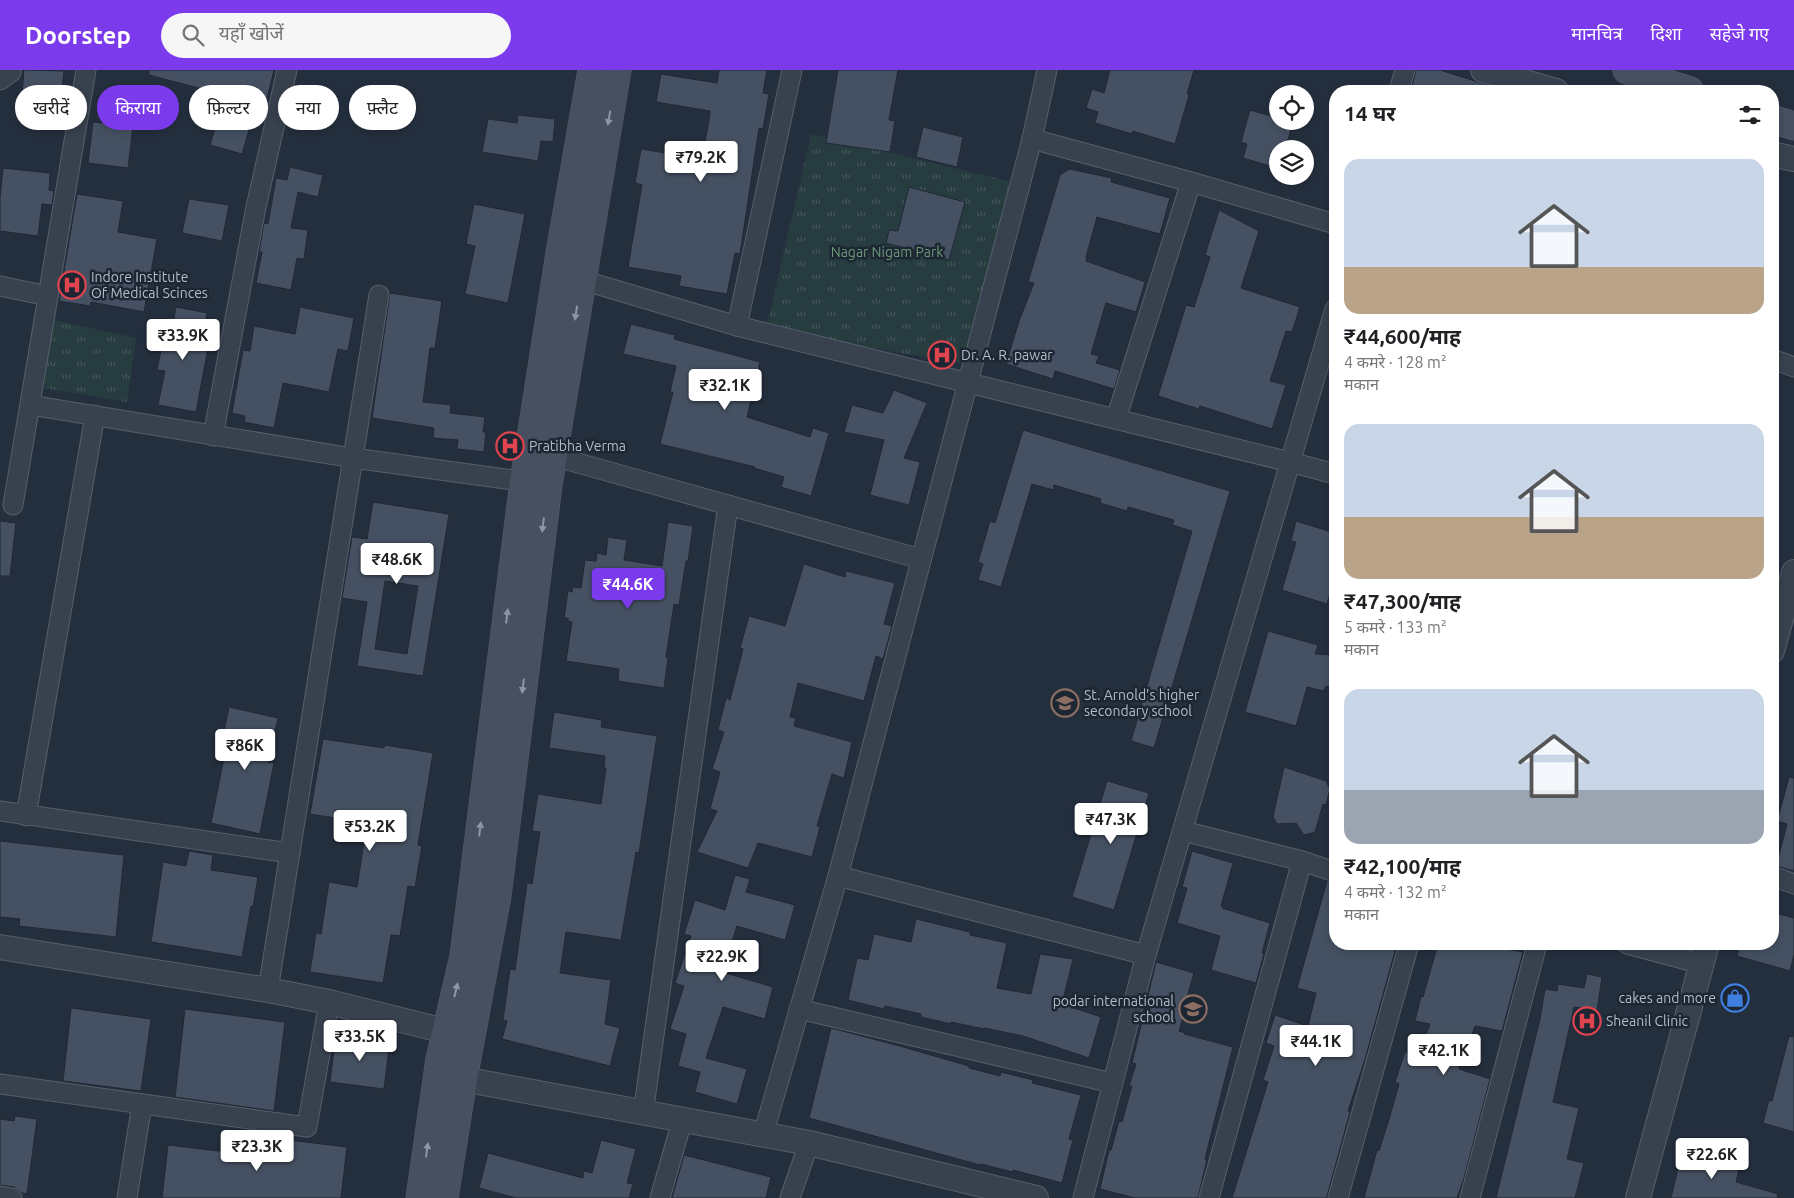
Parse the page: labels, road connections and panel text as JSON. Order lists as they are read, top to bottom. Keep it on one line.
{"parks":["Nagar Nigam Park"],"places":{"hospital":["Indore Institute Of Medical Scinces","Dr. A. R. pawar","Pratibha Verma","Sheanil Clinic"],"school or university":["St. Arnold's higher secondary school","podar international school"],"shop":["cakes and more"]},"page":{"header":"Doorstep","search":"यहाँ खोजें","nav":["मानचित्र","दिशा","सहेजे गए"],"chip":["खरीदें","किराया","फ़िल्टर","नया","फ़्लैट"],"heading":"14 घर","price":["₹79.2K","₹33.9K","₹32.1K","₹48.6K","₹44.6K","₹86K","₹47.3K","₹53.2K","₹22.9K","₹33.5K","₹44.1K","₹42.1K","₹23.3K","₹22.6K"],"list":[{"name":"₹44,600/माह","note":"4 कमरे · 128 m² · मकान"},{"name":"₹47,300/माह","note":"5 कमरे · 133 m² · मकान"},{"name":"₹42,100/माह","note":"4 कमरे · 132 m² · मकान"}]}}
